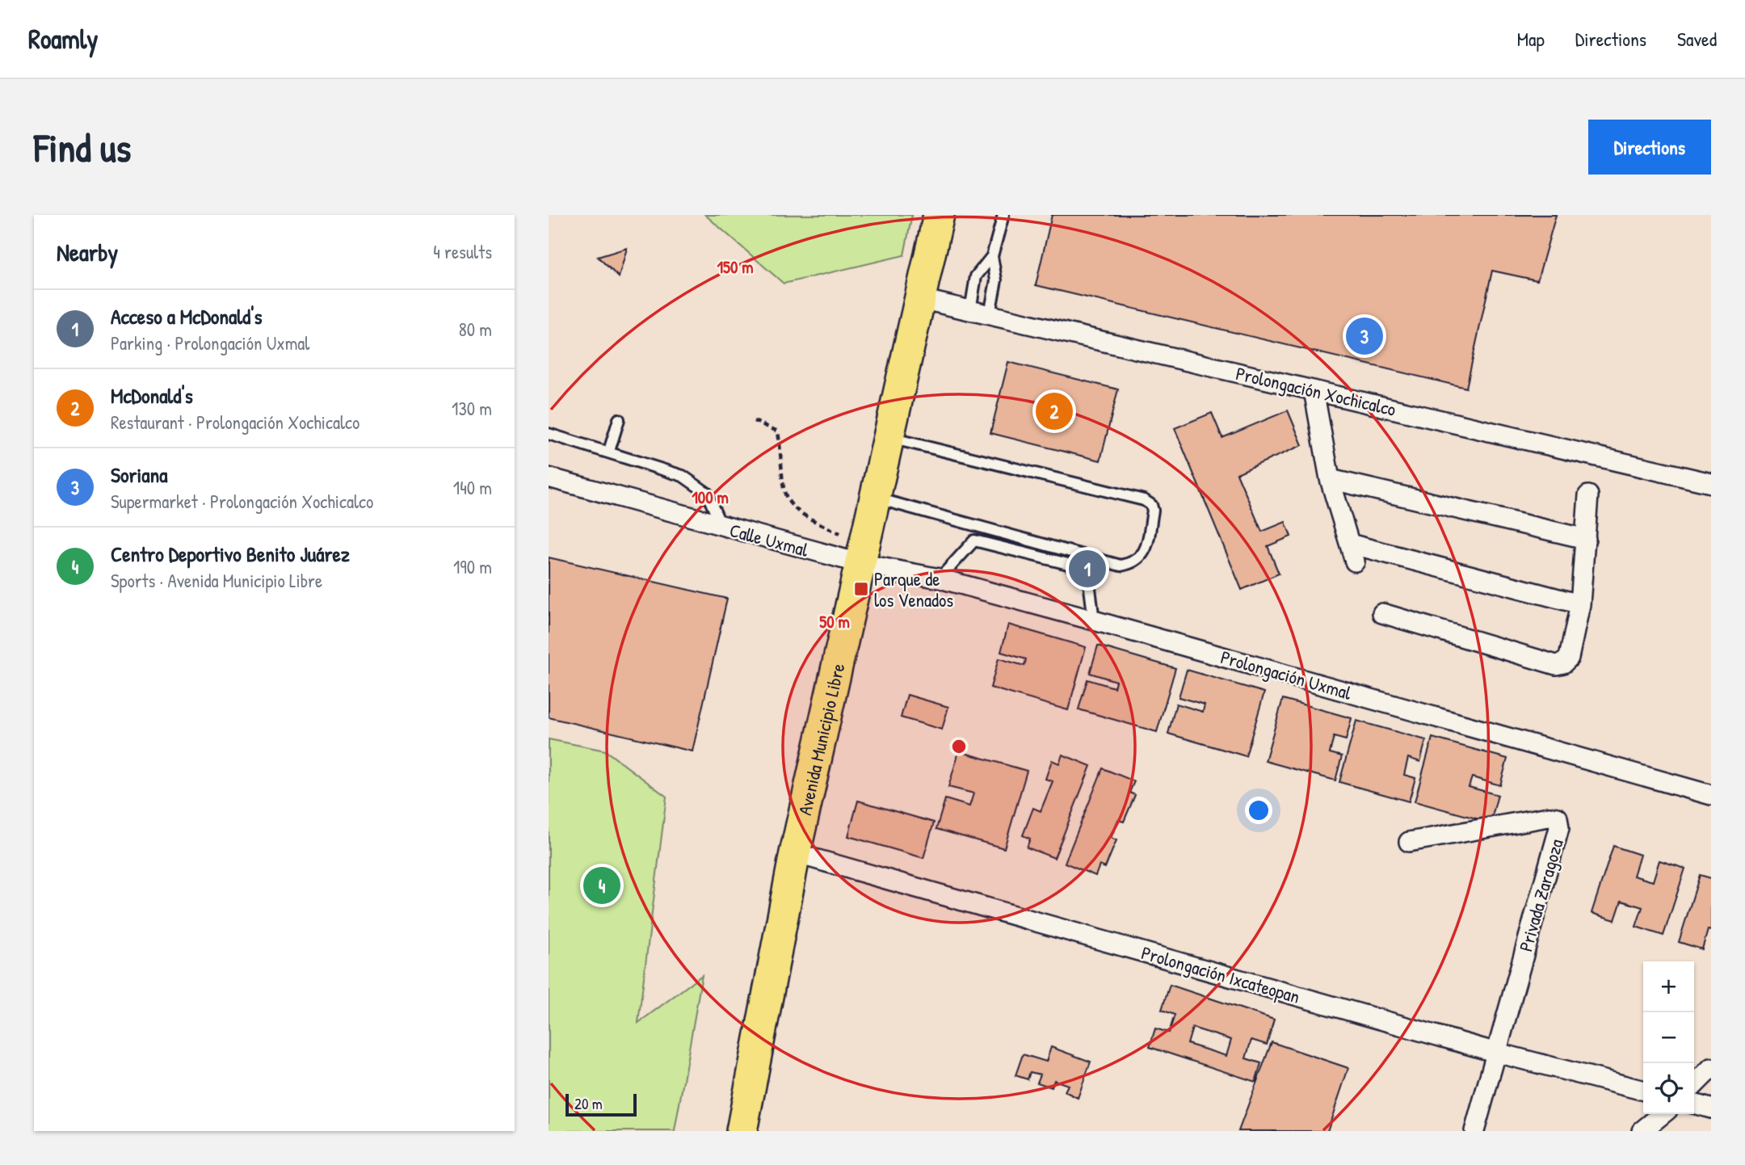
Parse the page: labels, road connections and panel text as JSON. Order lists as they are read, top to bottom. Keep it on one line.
{"streets":{"main road":["Avenida Municipio Libre"],"street":["Prolongación Xochicalco","Calle Uxmal","Prolongación Uxmal","Privada Zaragoza","Prolongación Ixcateopan"]},"crossings":[["Prolongación Xochicalco","Avenida Municipio Libre"],["Calle Uxmal","Prolongación Uxmal"],["Calle Uxmal","Avenida Municipio Libre"],["Prolongación Uxmal","Avenida Municipio Libre"],["Avenida Municipio Libre","Prolongación Ixcateopan"],["Privada Zaragoza","Prolongación Ixcateopan"]],"places":{"transit":["Parque de los Venados"]},"scale_bar":"20 m","page":{"header":"Roamly","nav":["Map","Directions","Saved"],"buttons":"Directions","title":"Find us","heading":["Nearby","4 results"],"list":[{"mark":"1","name":"Acceso a McDonald's","note":"Parking · Prolongación Uxmal","value":"80 m"},{"mark":"2","name":"McDonald's","note":"Restaurant · Prolongación Xochicalco","value":"130 m"},{"mark":"3","name":"Soriana","note":"Supermarket · Prolongación Xochicalco","value":"140 m"},{"mark":"4","name":"Centro Deportivo Benito Juárez","note":"Sports · Avenida Municipio Libre","value":"190 m"}],"pins":["3","2","1","4"],"map_buttons":["+","−"],"scale":"20 m"},"rings":["150 m","100 m","50 m"]}
